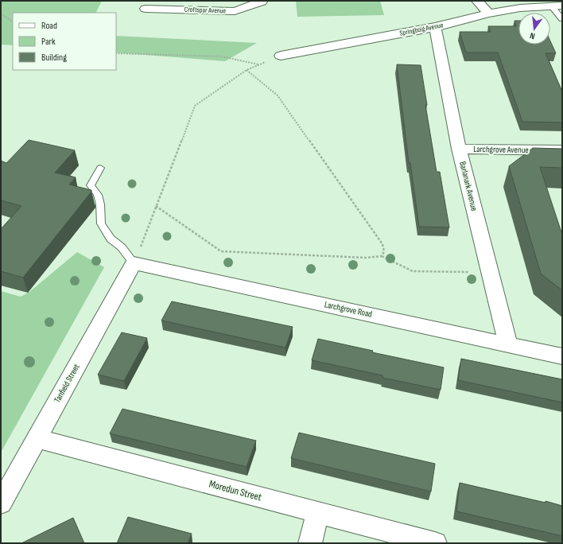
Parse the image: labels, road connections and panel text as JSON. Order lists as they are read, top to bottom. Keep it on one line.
{"streets":{"street":["Croftspar Avenue","Springboig Avenue","Larchgrove Avenue","Barlanark Avenue","Larchgrove Road","Tanfield Street","Moredun Street"]},"crossings":[["Springboig Avenue","Barlanark Avenue"],["Larchgrove Avenue","Barlanark Avenue"],["Barlanark Avenue","Larchgrove Road"],["Larchgrove Road","Tanfield Street"],["Tanfield Street","Moredun Street"]],"legend":["Road","Park","Building"],"north":"bottom"}
